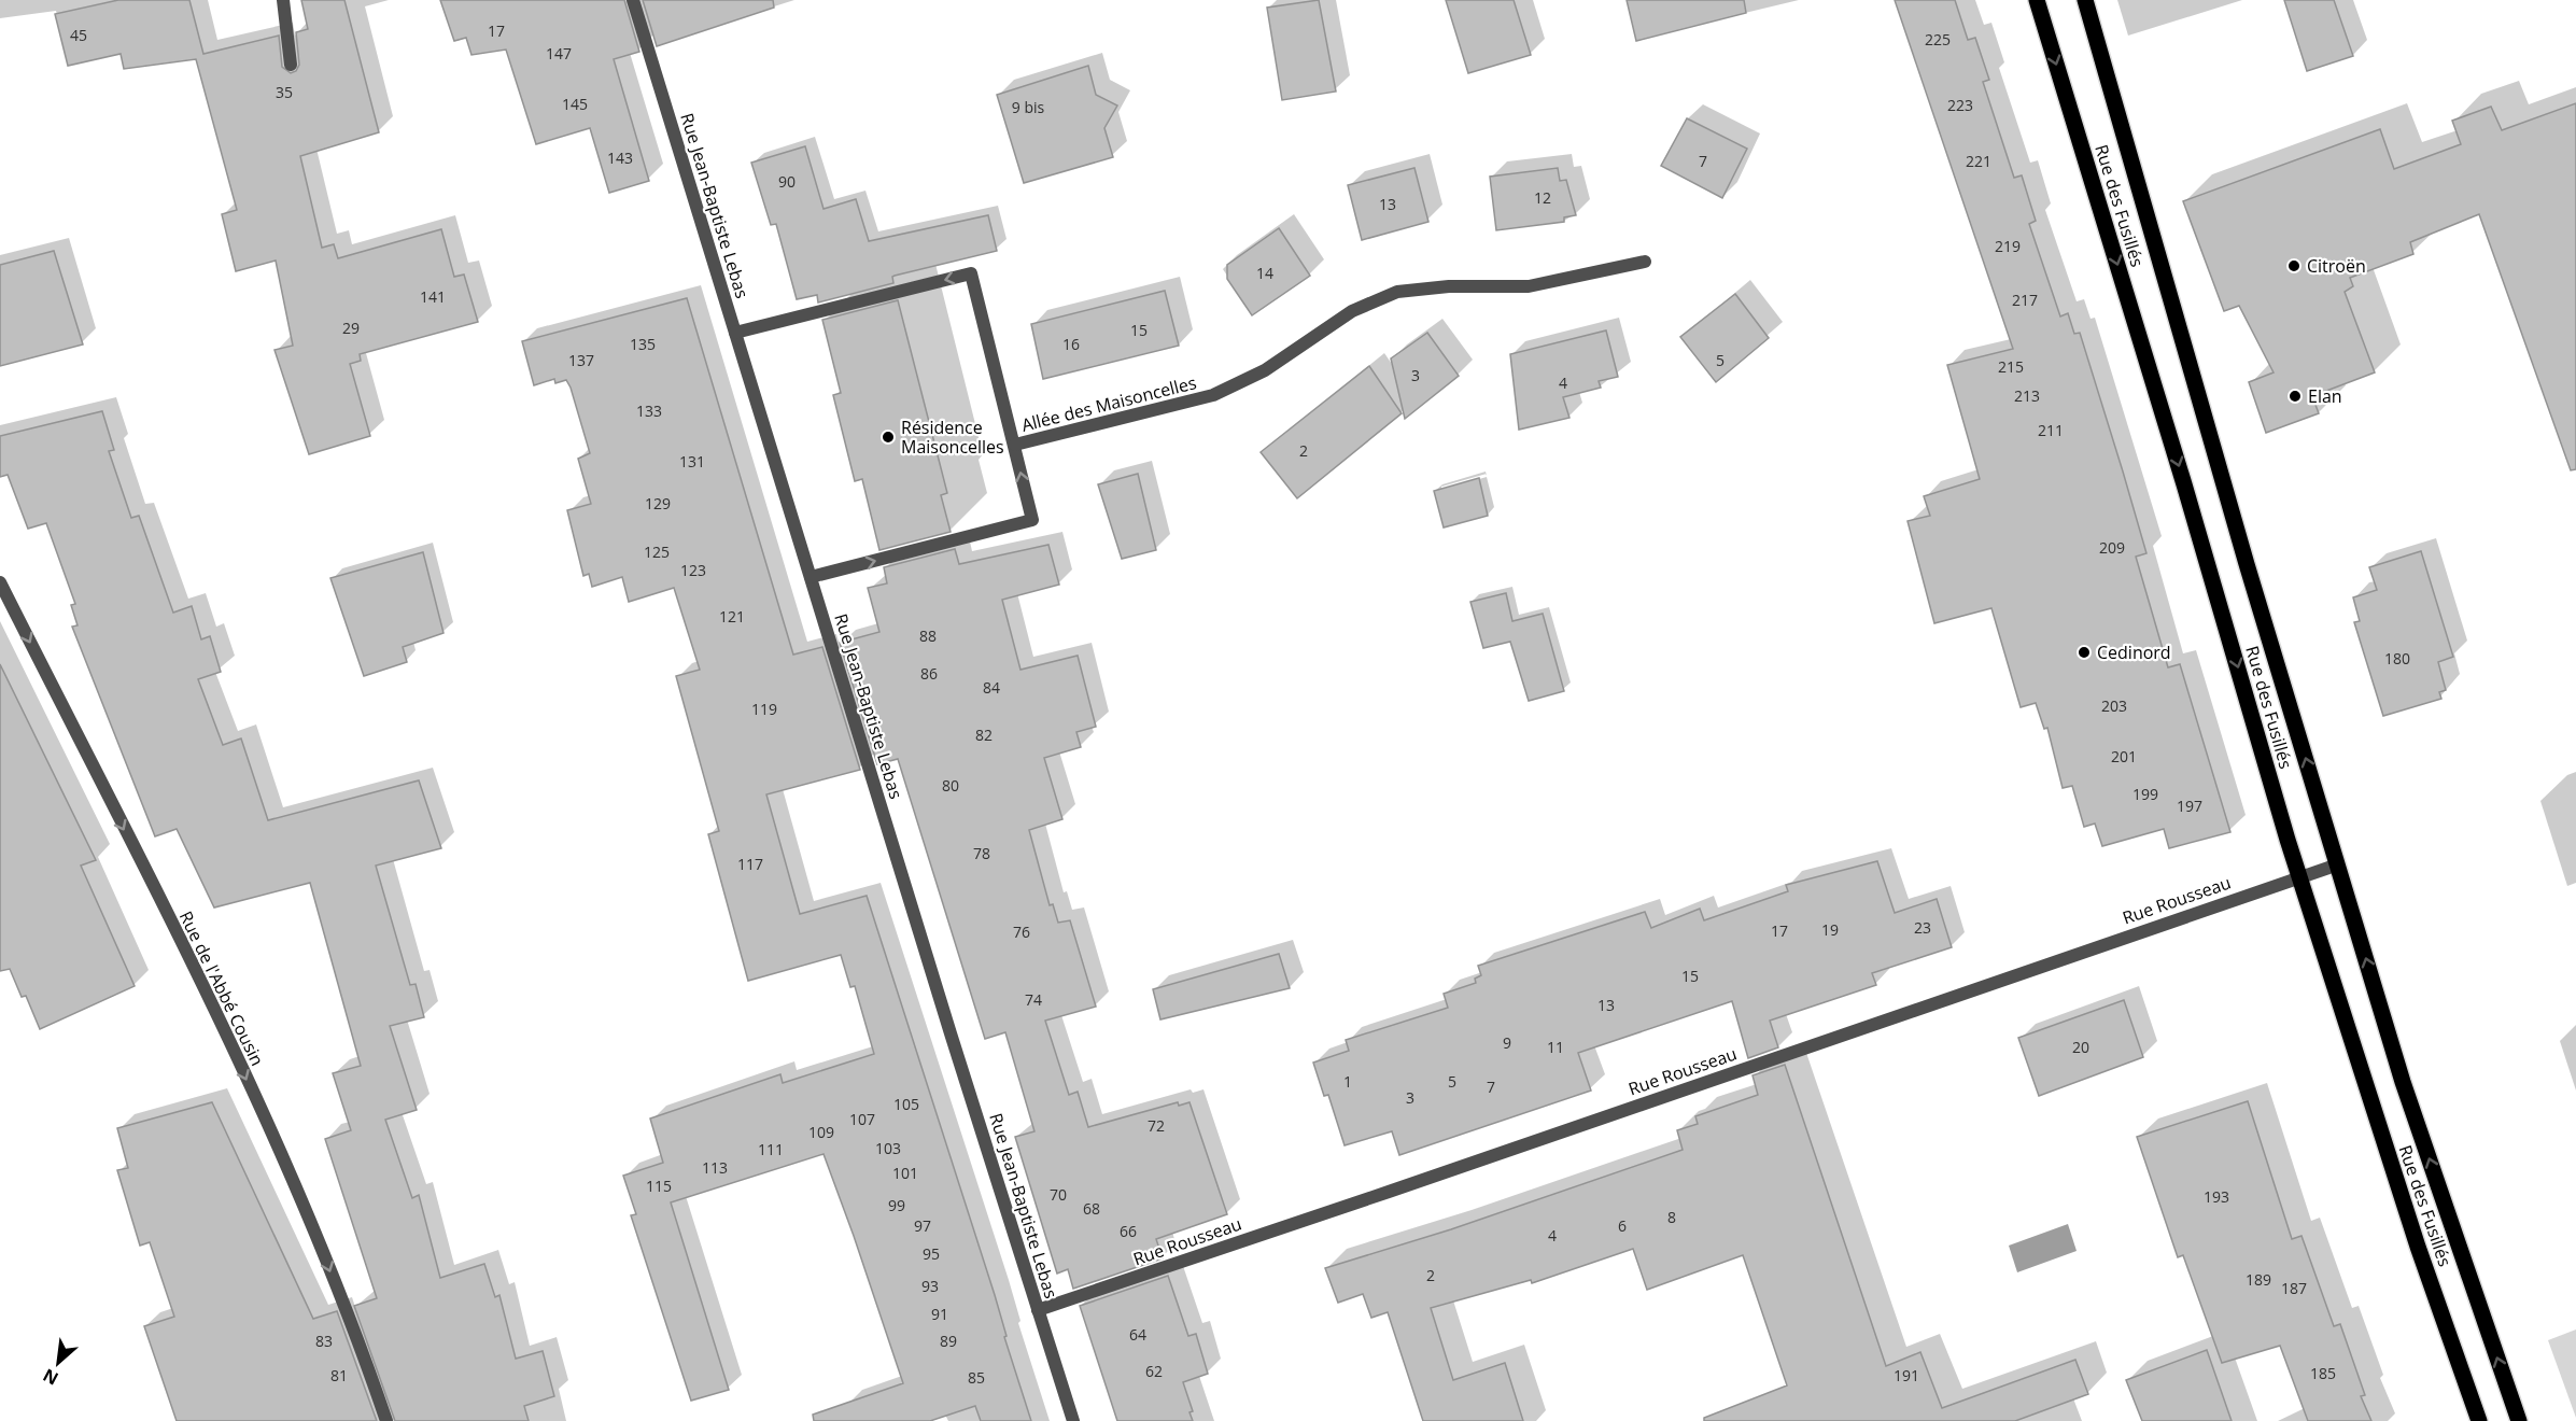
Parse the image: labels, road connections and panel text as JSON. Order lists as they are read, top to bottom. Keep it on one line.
{"streets":{"main road":["Rue des Fusillés"],"street":["Rue Jean-Baptiste Lebas","Allée des Maisoncelles","Rue Rousseau","Rue de l'Abbé Cousin"]},"crossings":[["Rue Jean-Baptiste Lebas","Allée des Maisoncelles"],["Rue Jean-Baptiste Lebas","Rue Rousseau"],["Rue des Fusillés","Rue Rousseau"]],"one_way":["Rue de l'Abbé Cousin"],"places":["Citroën","Elan","Résidence Maisoncelles","Cedinord"],"house_numbers":["17","45","225","147","35","145","223","9 bis","143","7","221","90","12","13","219","14","141","217","29","15","135","16","137","5","215","3","4","213","133","211","2","131","129","209","125","123","121","88","180","86","84","203","119","82","201","80","199","197","78","117","23","19","17","76","15","74","13","9","11","20","1","5","7","3","105","107","72","109","103","111","113","101","115","70","193","99","68","8","97","6","66","4","95","2","189","93","187","91","64","83","89","62","185","81","191","85"],"north":"bottom left"}
